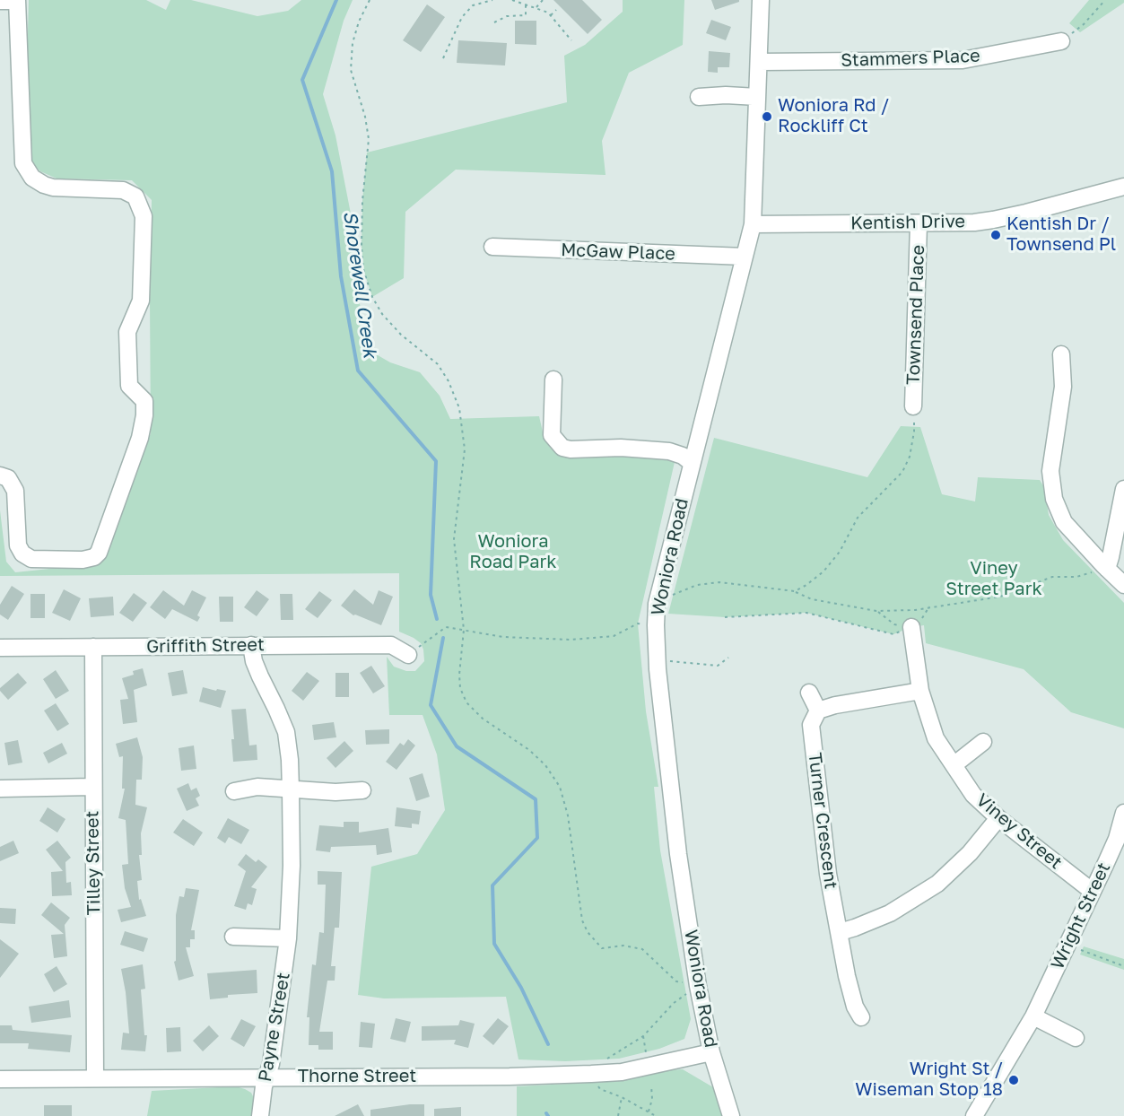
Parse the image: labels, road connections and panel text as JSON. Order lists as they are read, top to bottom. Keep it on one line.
{"streets":{"street":["Stammers Place","Kentish Drive","McGaw Place","Townsend Place","Woniora Road","Griffith Street","Turner Crescent","Viney Street","Tilley Street","Wright Street","Payne Street","Thorne Street"]},"crossings":[["Stammers Place","Woniora Road"],["Kentish Drive","Townsend Place"],["Kentish Drive","Woniora Road"],["McGaw Place","Woniora Road"],["Woniora Road","Thorne Street"],["Griffith Street","Tilley Street"],["Griffith Street","Payne Street"],["Viney Street","Wright Street"],["Tilley Street","Thorne Street"],["Payne Street","Thorne Street"]],"water":["Shorewell Creek"],"parks":["Woniora Road Park","Viney Street Park"],"places":["Woniora Rd / Rockliff Ct","Kentish Dr / Townsend Pl","Wright St / Wiseman Stop 18"]}
